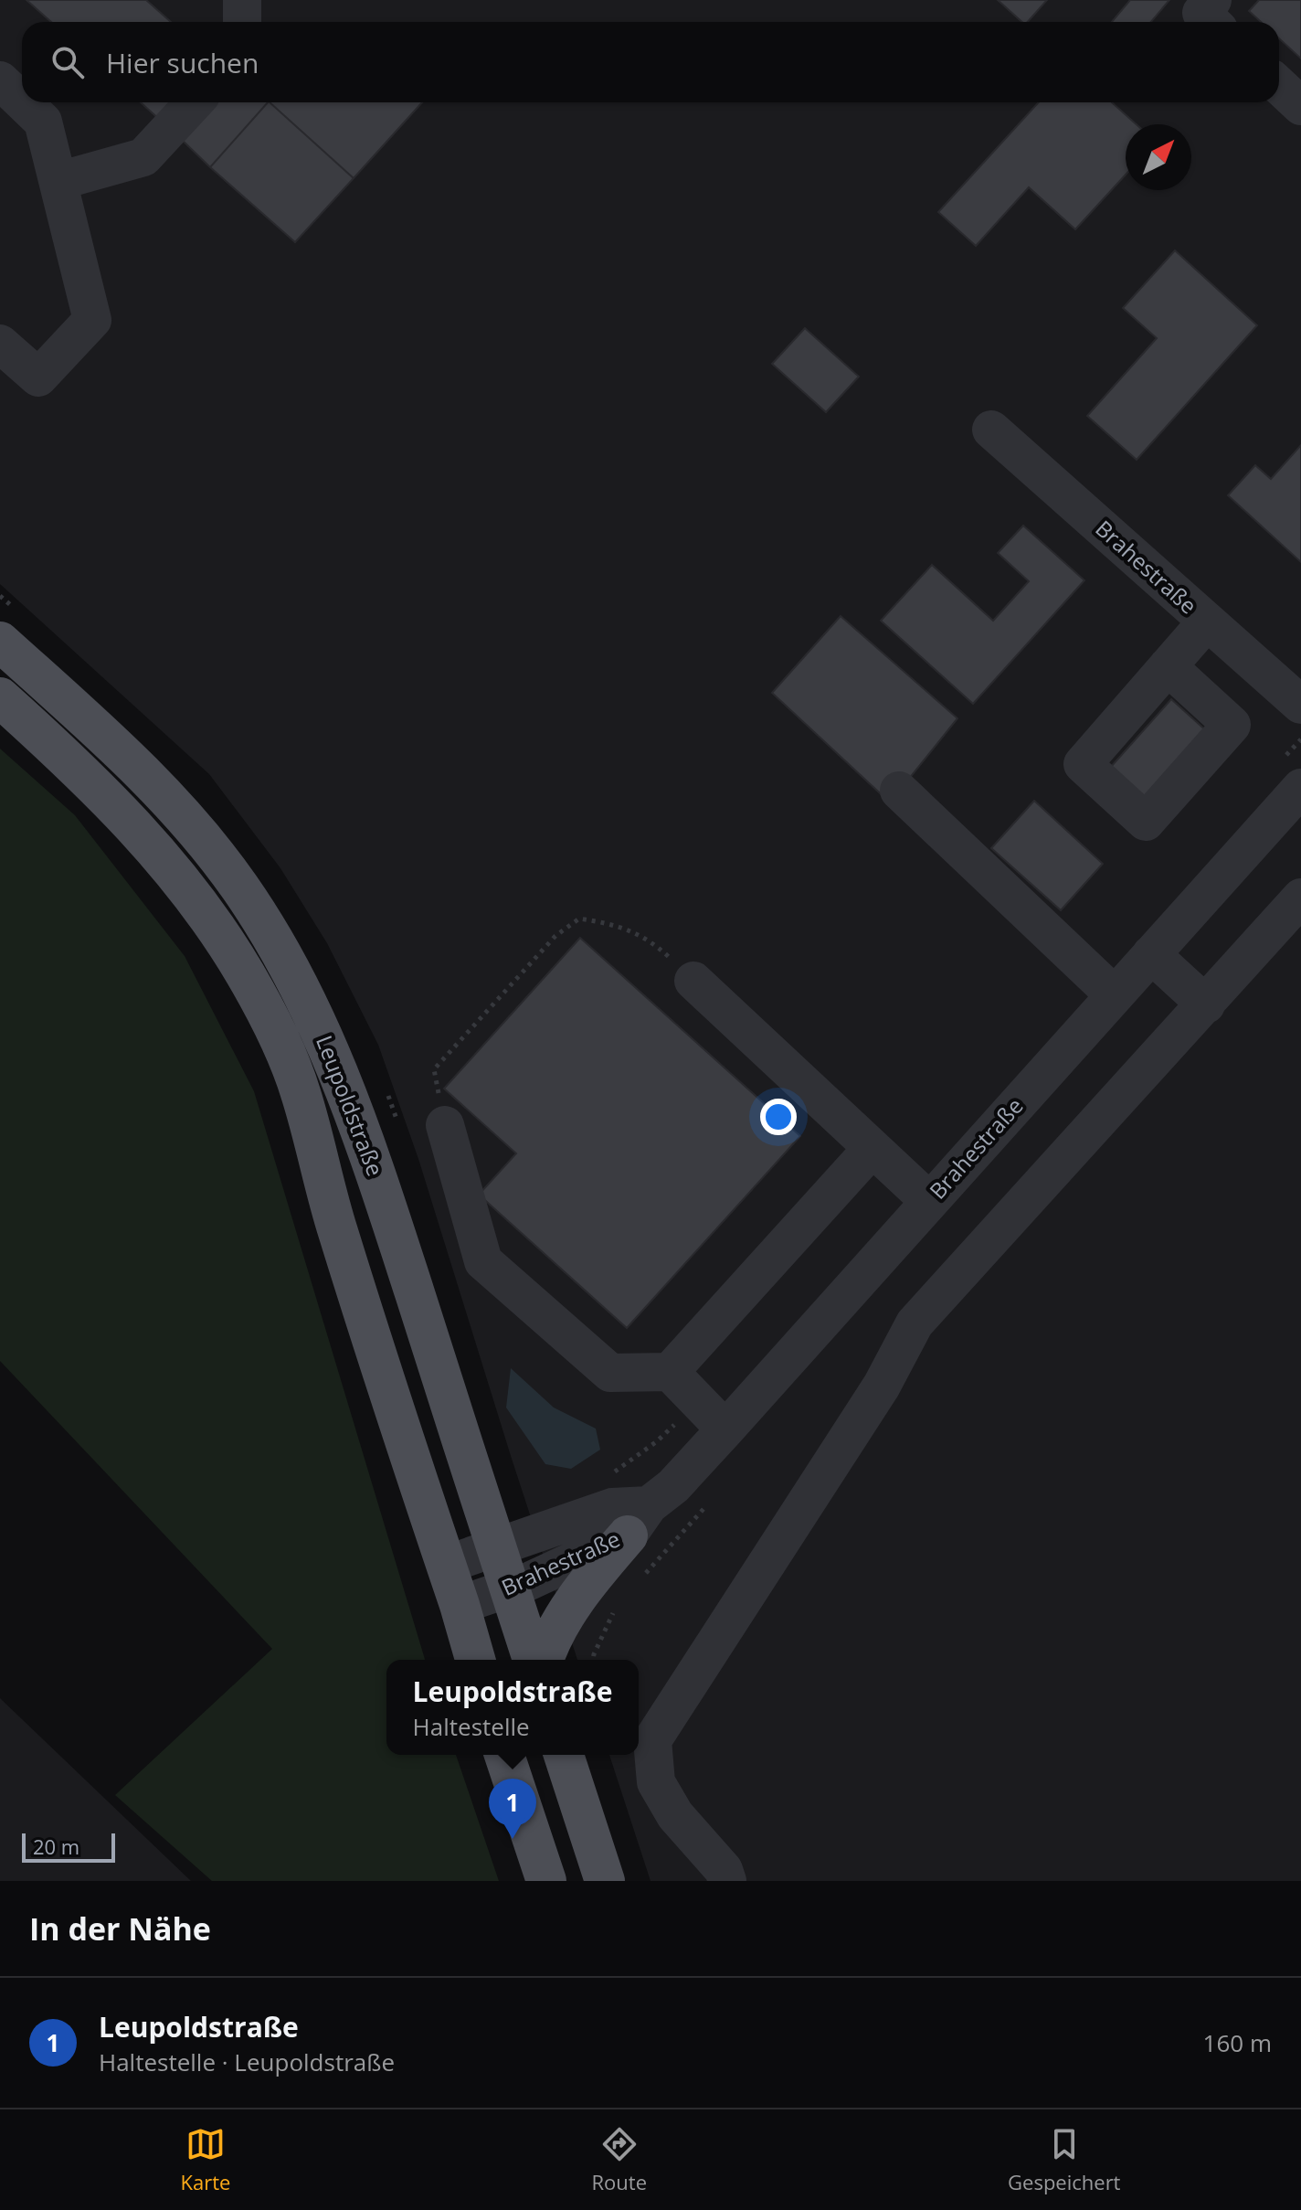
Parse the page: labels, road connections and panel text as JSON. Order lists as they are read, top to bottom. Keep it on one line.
{"streets":{"main road":["Leupoldstraße"],"street":["Brahestraße"]},"crossings":[["Brahestraße","Leupoldstraße"]],"scale_bar":"20 m","north":"top right","page":{"search":"Hier suchen","popup":["Leupoldstraße","Haltestelle"],"pins":"1","scale":"20 m","heading":"In der Nähe","list":[{"mark":"1","name":"Leupoldstraße","note":"Haltestelle · Leupoldstraße","value":"160 m"}],"nav":["Karte","Route","Gespeichert"]}}
